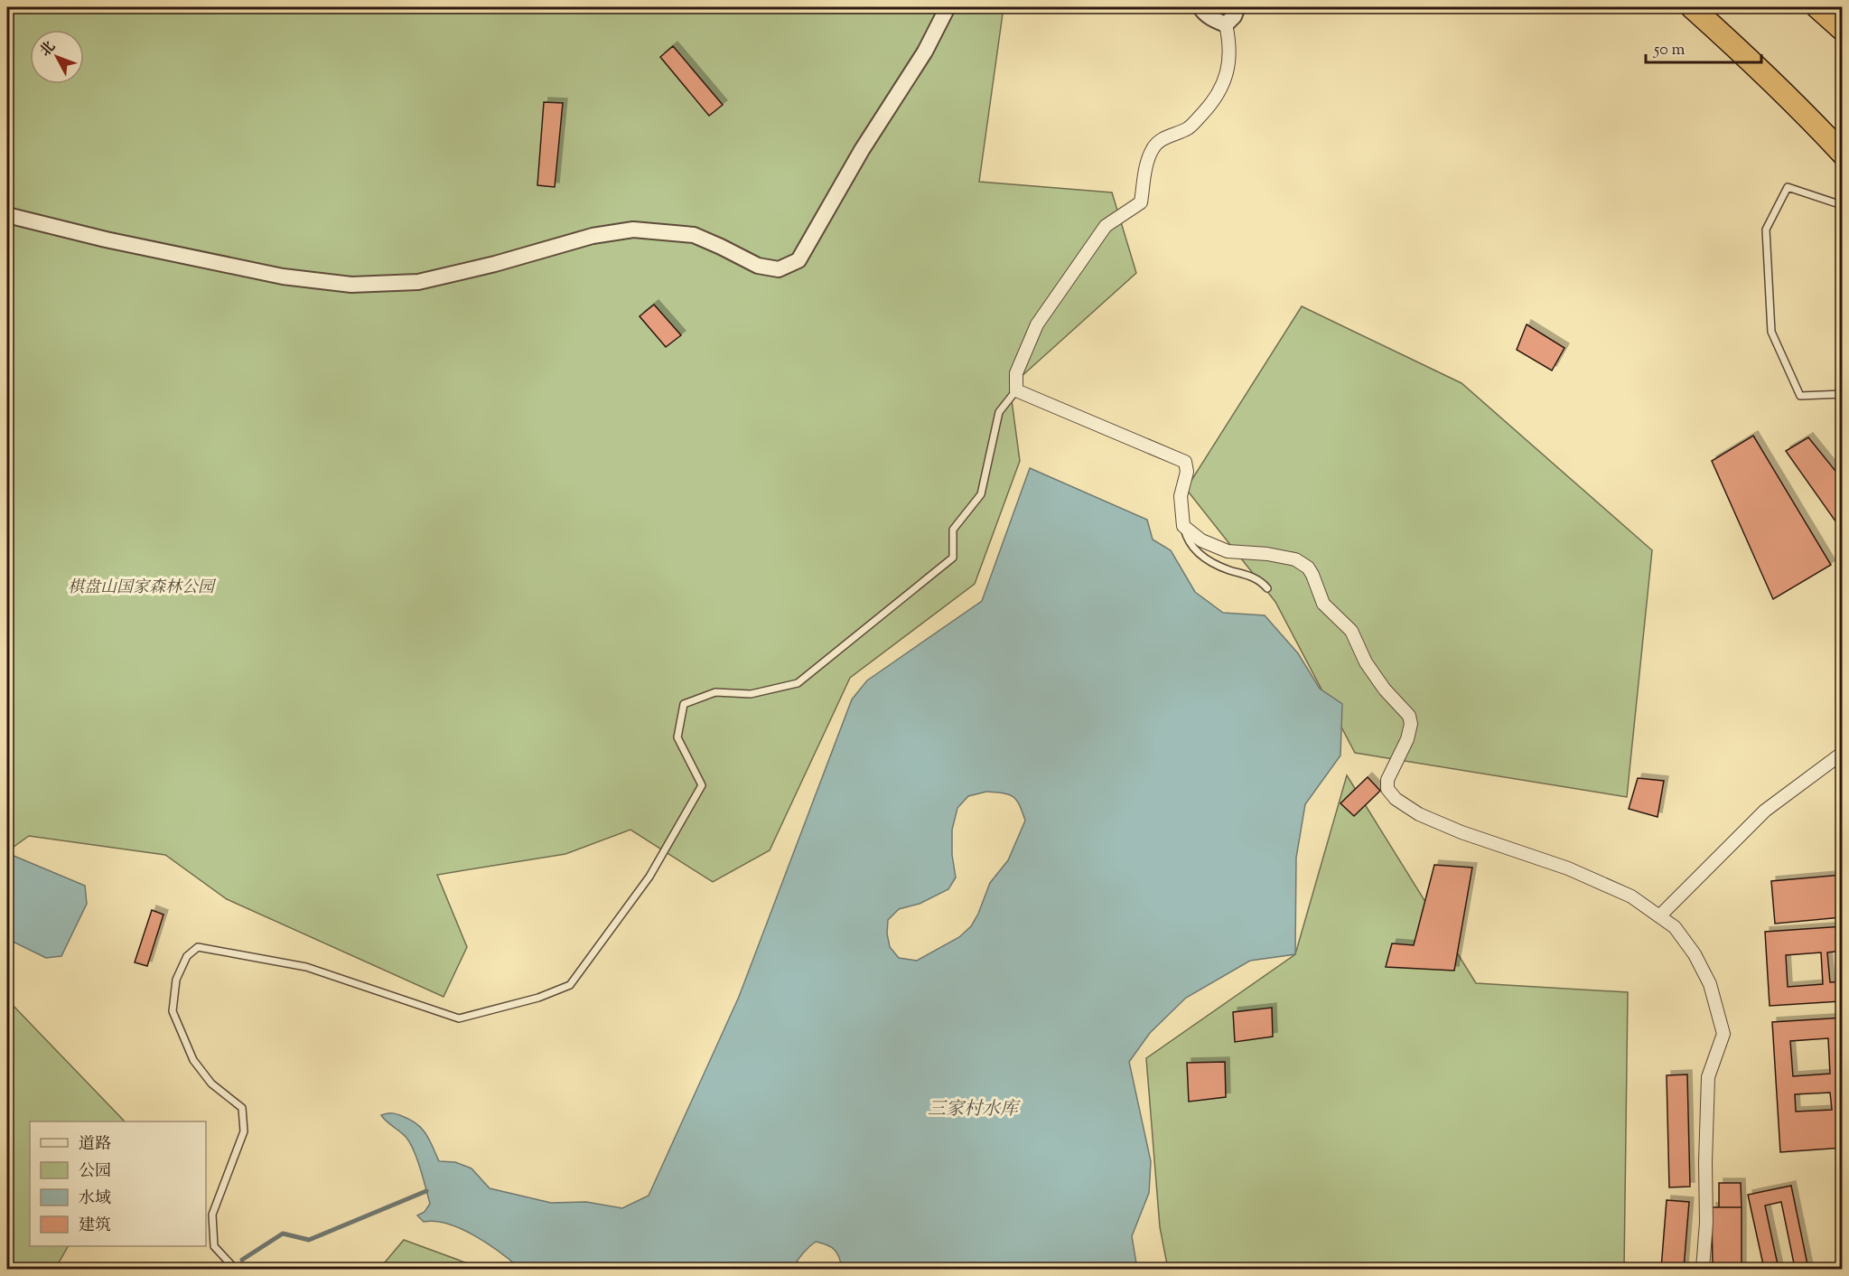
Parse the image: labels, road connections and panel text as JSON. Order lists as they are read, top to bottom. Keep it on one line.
{"water":["三家村水库"],"parks":["棋盘山国家森林公园"],"legend":["道路","公园","水域","建筑"],"scale_bar":"50 m","north":"top left"}
